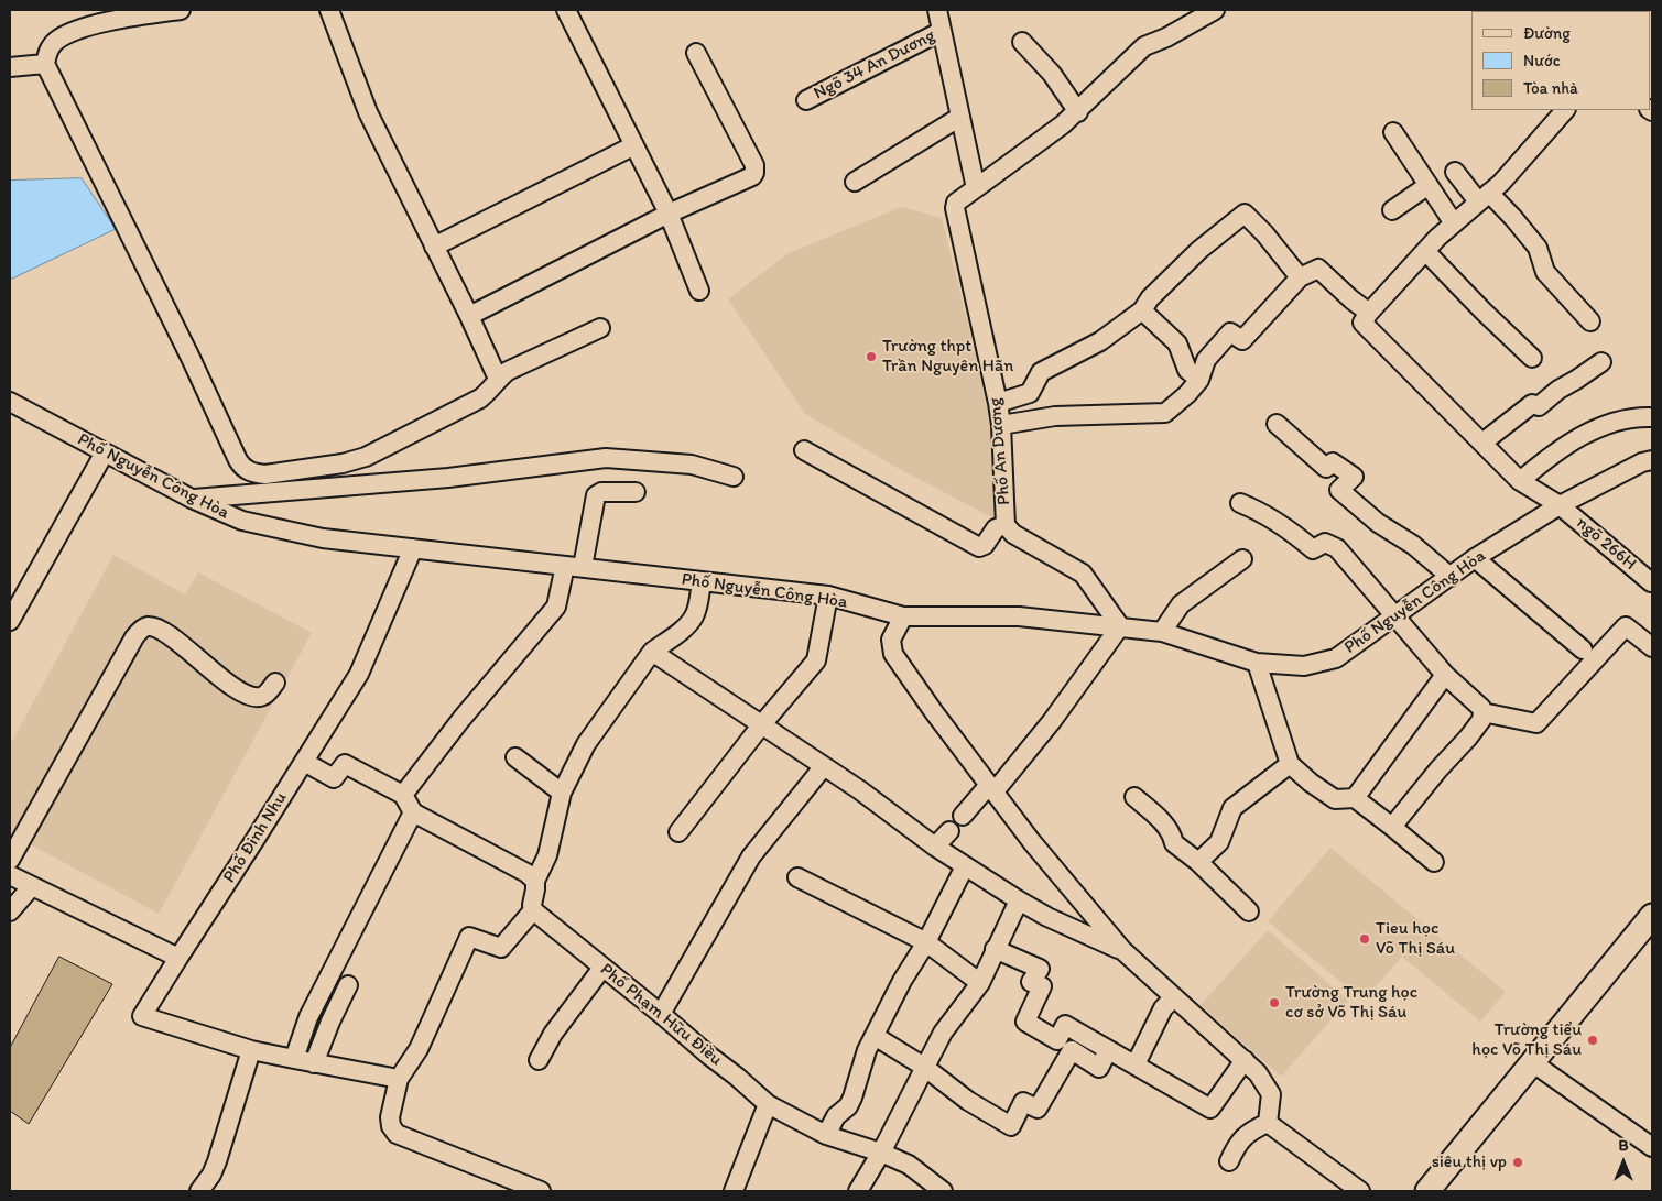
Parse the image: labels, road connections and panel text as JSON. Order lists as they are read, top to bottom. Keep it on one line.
{"streets":{"street":["Ngõ 34 An Dương","Phố An Dương","Phố Nguyễn Công Hòa","ngõ 266H","Phố Đinh Nhu","Phố Phạm Hữu Điều"]},"crossings":[["Phố An Dương","Phố Nguyễn Công Hòa"],["Phố Nguyễn Công Hòa","ngõ 266H"],["Phố Nguyễn Công Hòa","Phố Đinh Nhu"]],"places":["Trường thpt Trần Nguyên Hãn","Tieu học Võ Thị Sáu","Trường Trung học cơ sở Võ Thị Sáu","Trường tiểu học Võ Thị Sáu","siêu thị vp"],"legend":["Đường","Nước","Tòa nhà"],"north":"top"}
